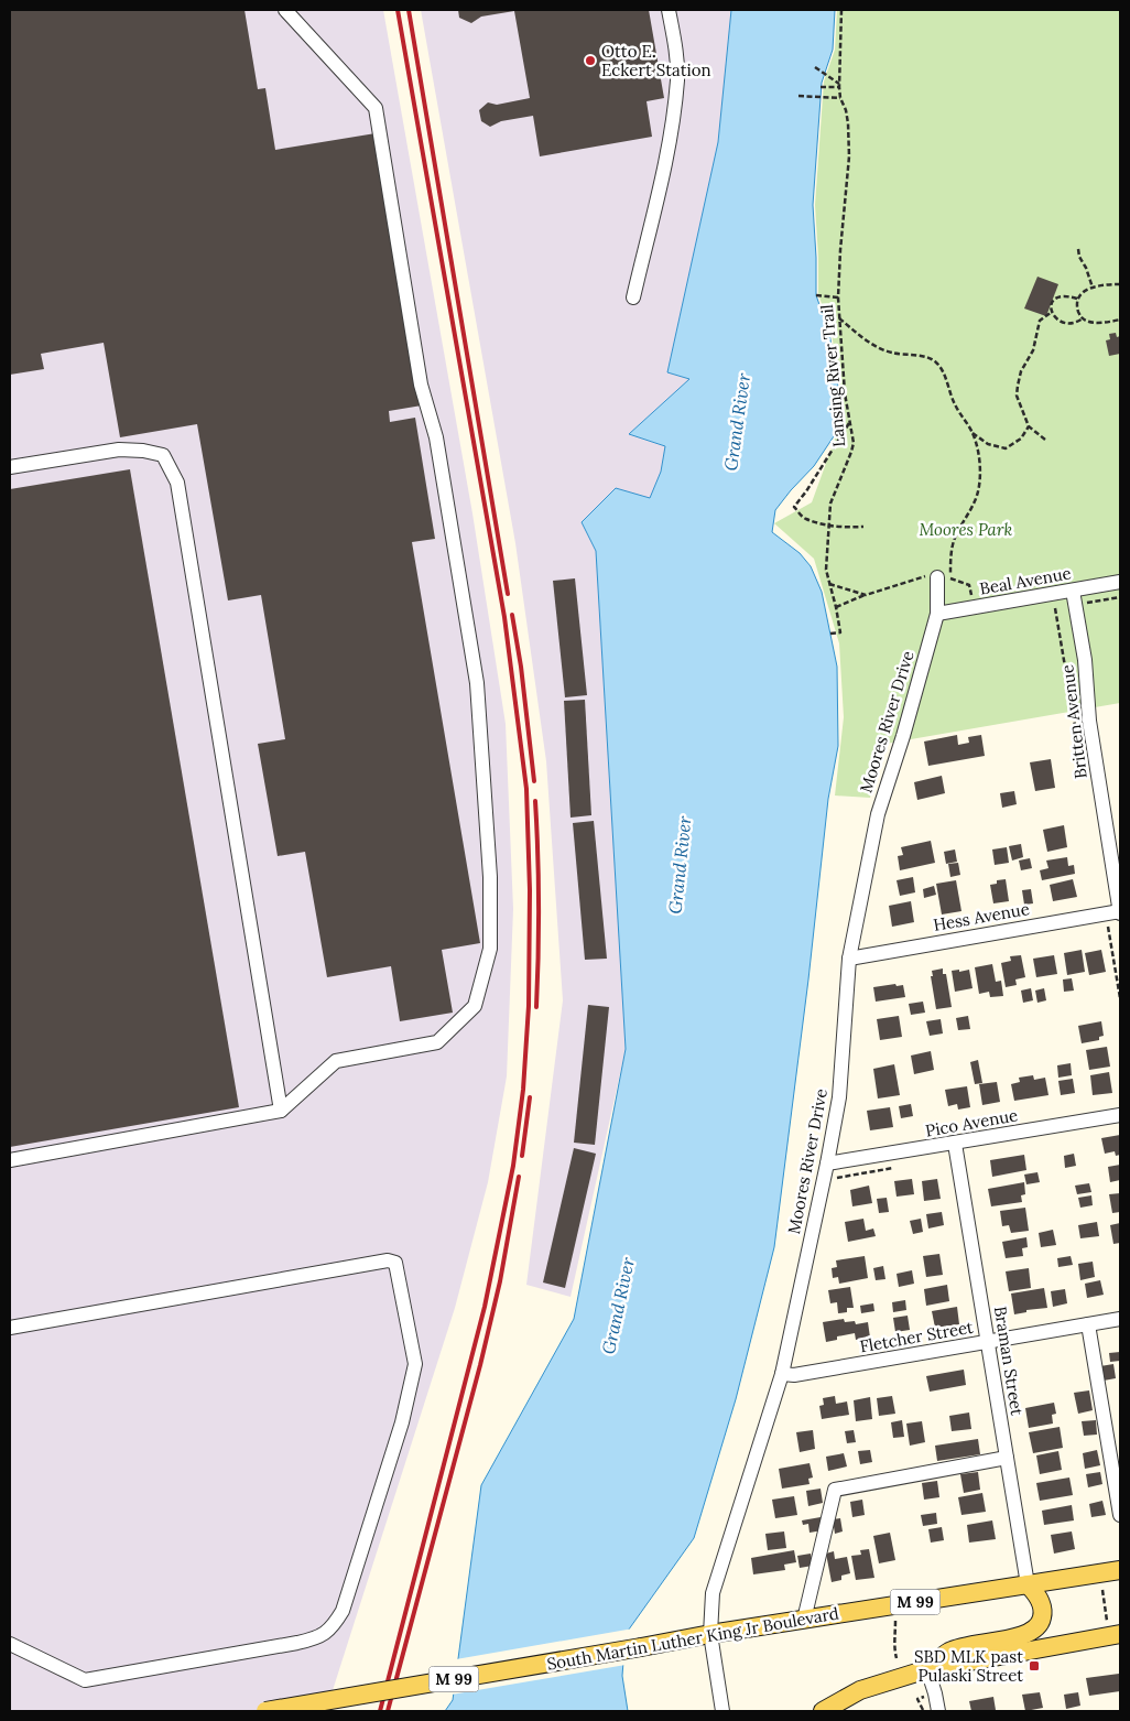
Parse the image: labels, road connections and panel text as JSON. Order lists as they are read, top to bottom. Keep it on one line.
{"streets":{"main road":["M 99","South Martin Luther King Jr Boulevard"],"street":["Beal Avenue","Moores River Drive","Britten Avenue","Hess Avenue","Pico Avenue","Fletcher Street","Braman Street"],"path":["Lansing River Trail"]},"crossings":[["Beal Avenue","Moores River Drive"],["Beal Avenue","Britten Avenue"],["Moores River Drive","Hess Avenue"],["Moores River Drive","Pico Avenue"],["Moores River Drive","Fletcher Street"],["Moores River Drive","South Martin Luther King Jr Boulevard"],["Britten Avenue","Hess Avenue"],["Pico Avenue","Braman Street"],["Fletcher Street","Braman Street"],["Braman Street","South Martin Luther King Jr Boulevard"]],"water":["Grand River"],"parks":["Moores Park"],"places":{"other":["Otto E. Eckert Station"],"transit":["SBD MLK past Pulaski Street"]}}
